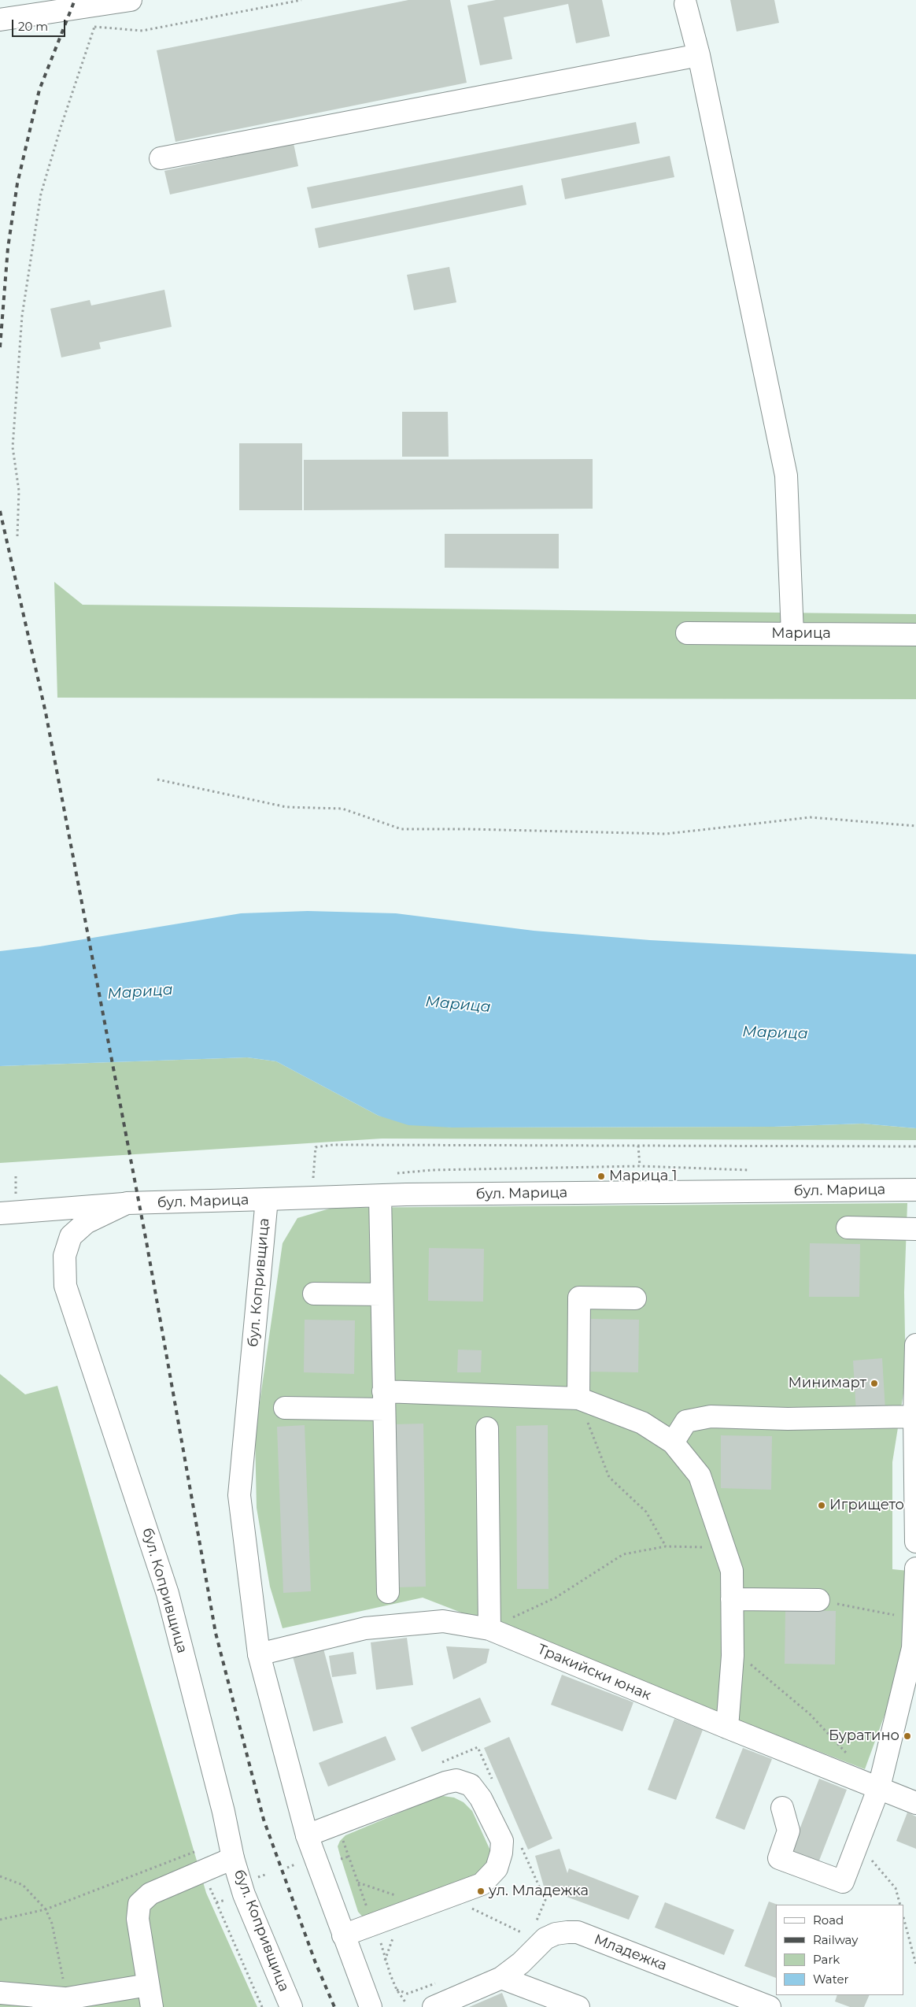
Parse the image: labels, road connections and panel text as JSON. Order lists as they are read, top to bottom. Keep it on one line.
{"streets":{"street":["Марица","бул. Марица","бул. Копривщица","Тракийски юнак","Младежка"]},"crossings":[["бул. Марица","бул. Копривщица"],["бул. Копривщица","Тракийски юнак"]],"water":["Марица"],"places":["Марица 1","Минимарт","Игрището","Буратино","ул. Младежка"],"legend":["Road","Railway","Park","Water"],"scale_bar":"20 m"}
